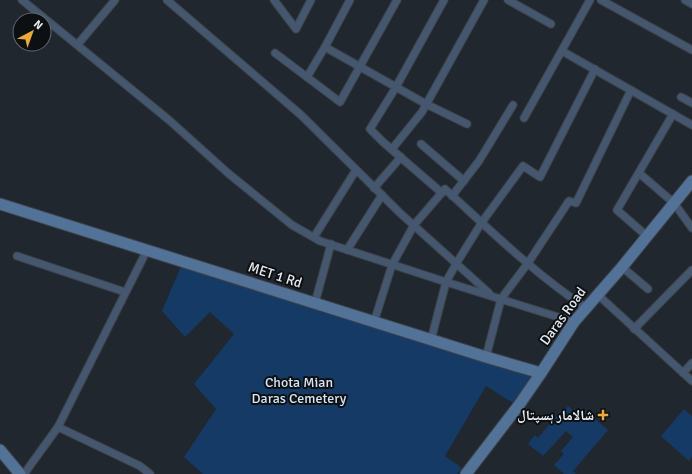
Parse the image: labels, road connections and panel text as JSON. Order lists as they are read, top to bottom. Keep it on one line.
{"streets":{"street":["MET 1 Rd","Daras Road"]},"crossings":[["MET 1 Rd","Daras Road"]],"parks":["Chota Mian Daras Cemetery"],"places":{"health":["شالامار ہسپتال"]},"north":"top right"}
